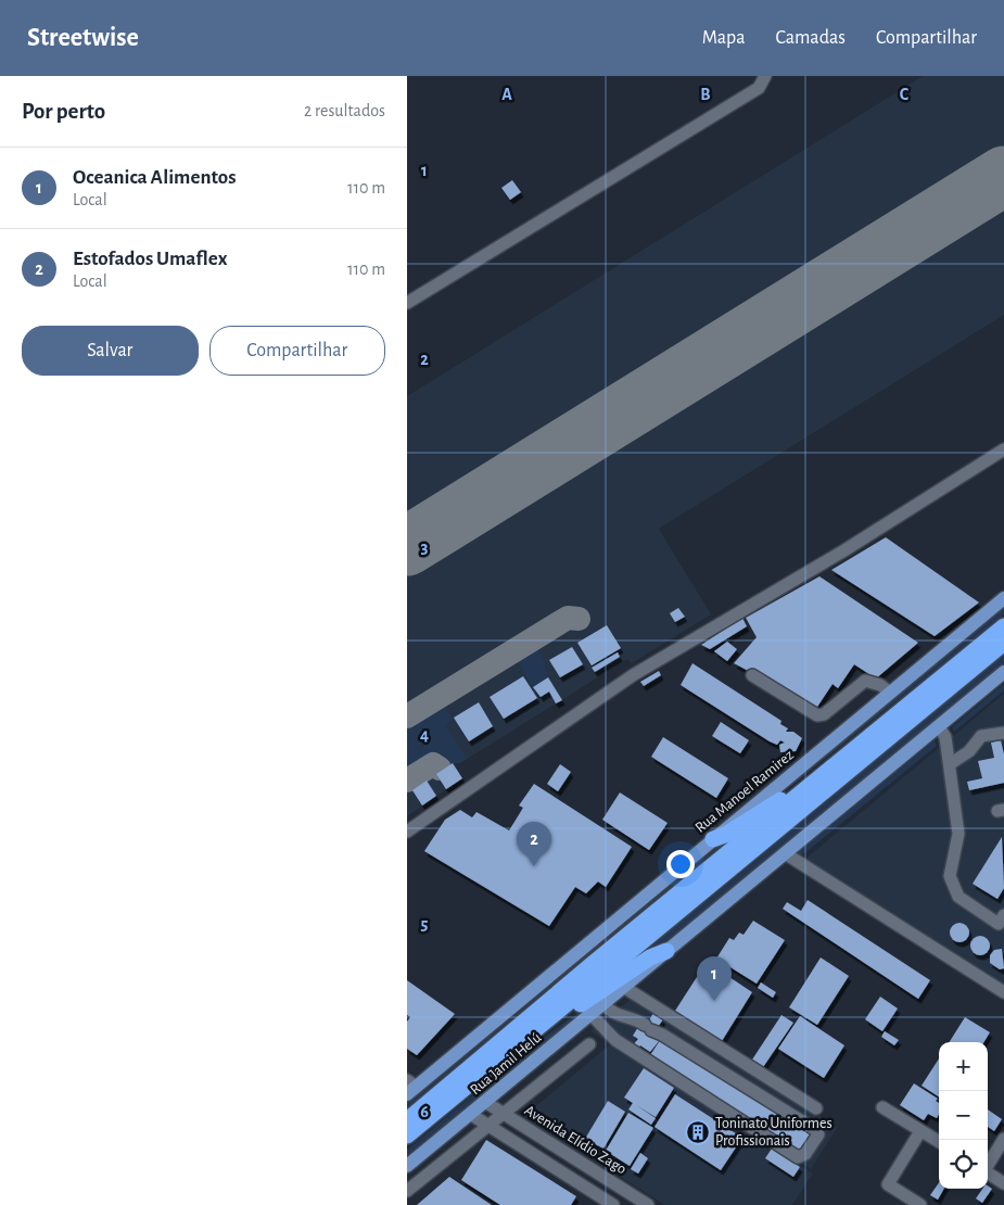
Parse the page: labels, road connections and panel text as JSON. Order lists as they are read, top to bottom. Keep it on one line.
{"streets":{"main road":["Rua Manoel Ramirez","Rua Jamil Helú"],"street":["Avenida Elídio Zago"]},"crossings":[["Rua Jamil Helú","Avenida Elídio Zago"]],"places":{"building":["Toninato Uniformes Profissionais"]},"page":{"header":"Streetwise","nav":["Mapa","Camadas","Compartilhar"],"heading":["Por perto","2 resultados"],"list":[{"mark":"1","name":"Oceanica Alimentos","note":"Local","value":"110 m"},{"mark":"2","name":"Estofados Umaflex","note":"Local","value":"110 m"}],"buttons":["Salvar","Compartilhar"],"pins":["2","1"],"map_buttons":["+","−"]},"grid":{"columns":["A","B","C"],"rows":["1","2","3","4","5","6"]}}
